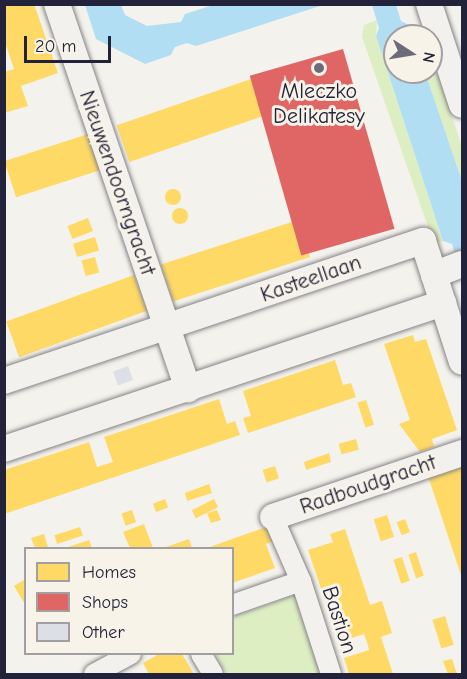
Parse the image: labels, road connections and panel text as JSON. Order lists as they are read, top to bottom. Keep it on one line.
{"streets":{"street":["Nieuwendoorngracht","Kasteellaan","Radboudgracht","Bastion"]},"crossings":[["Nieuwendoorngracht","Kasteellaan"],["Radboudgracht","Bastion"]],"places":["Mleczko Delikatesy"],"legend":["Homes","Shops","Other"],"scale_bar":"20 m","north":"right"}
